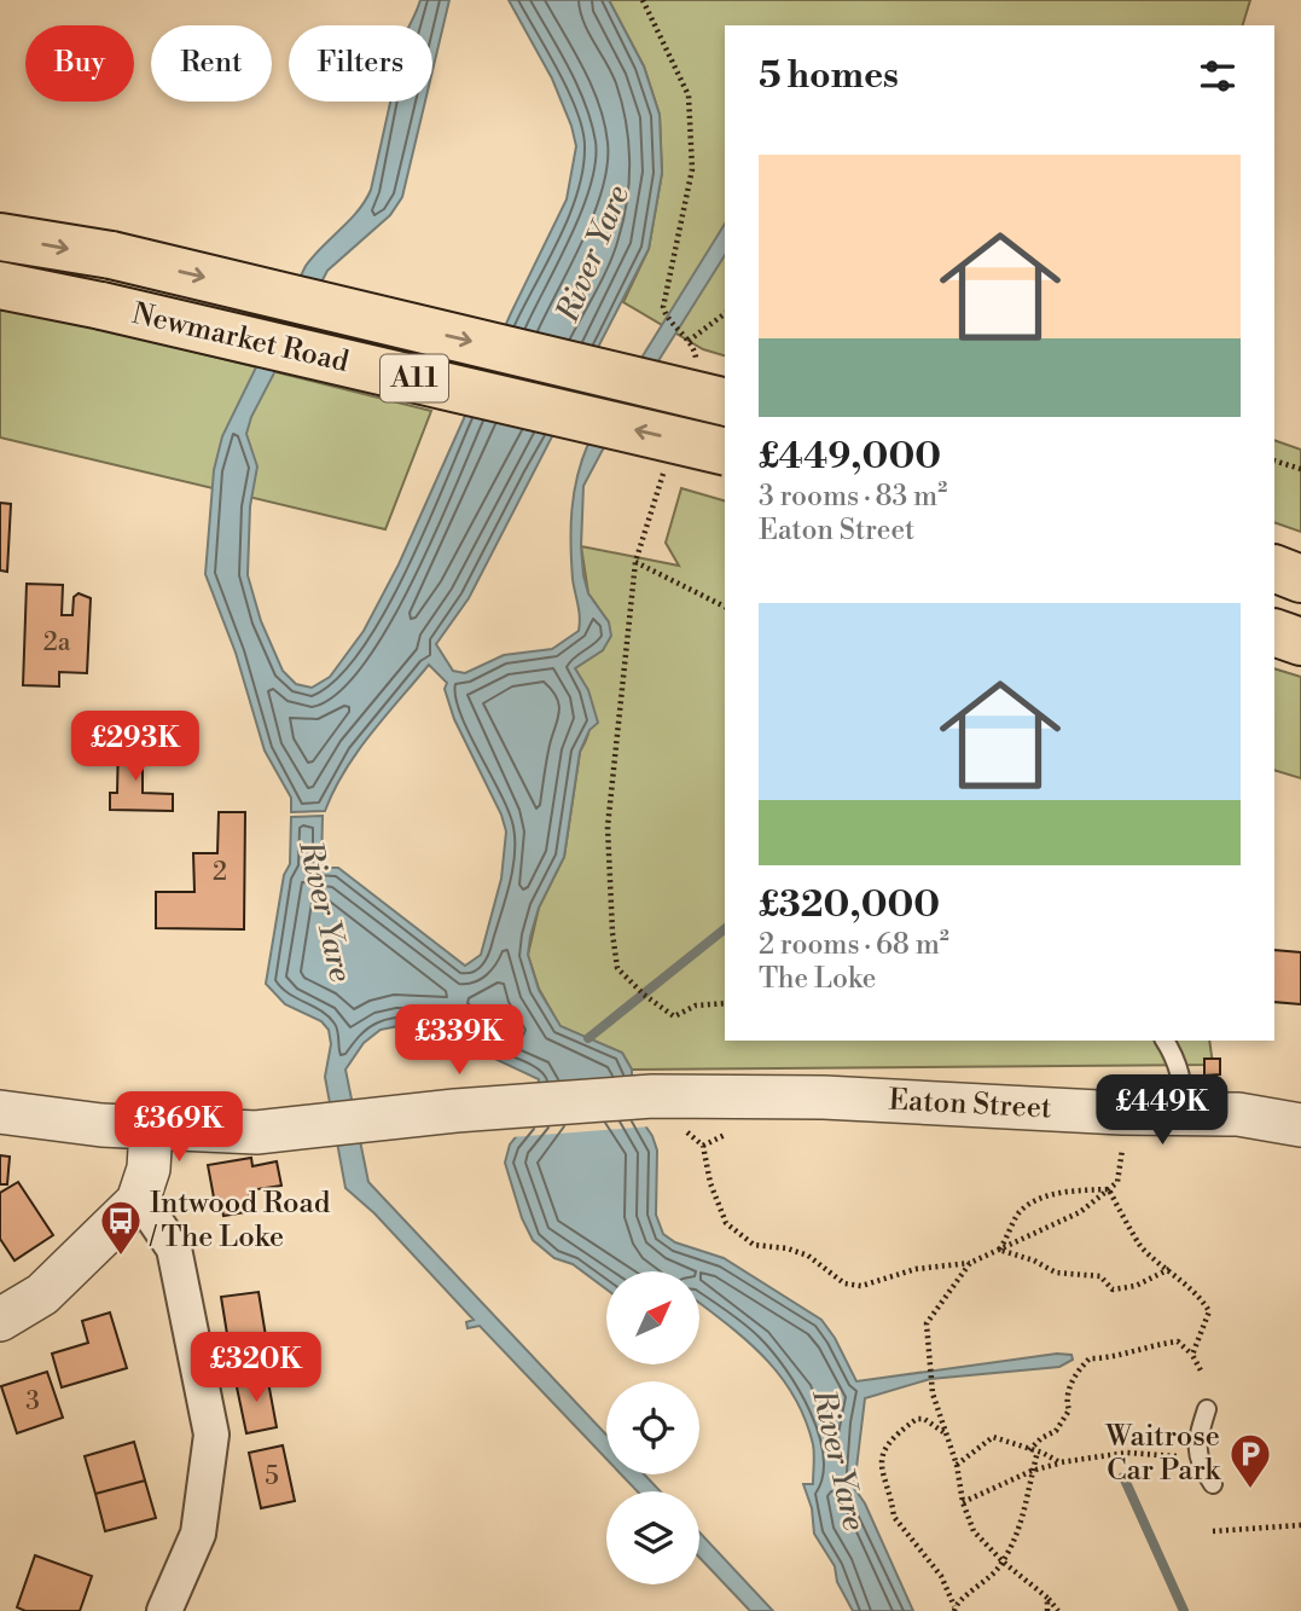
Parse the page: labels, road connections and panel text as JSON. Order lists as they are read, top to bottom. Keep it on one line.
{"streets":{"highway":["Newmarket Road","A11"],"street":["Eaton Street"]},"water":["River Yare"],"places":{"bus stop":["Intwood Road / The Loke"],"parking":["Waitrose Car Park"]},"house_numbers":["2a","2","3","5"],"north":"top right","page":{"chip":["Buy","Rent","Filters"],"heading":"5 homes","list":[{"name":"£449,000","note":"3 rooms · 83 m² · Eaton Street"},{"name":"£320,000","note":"2 rooms · 68 m² · The Loke"}],"price":["£293K","£339K","£449K","£369K","£320K"]}}
